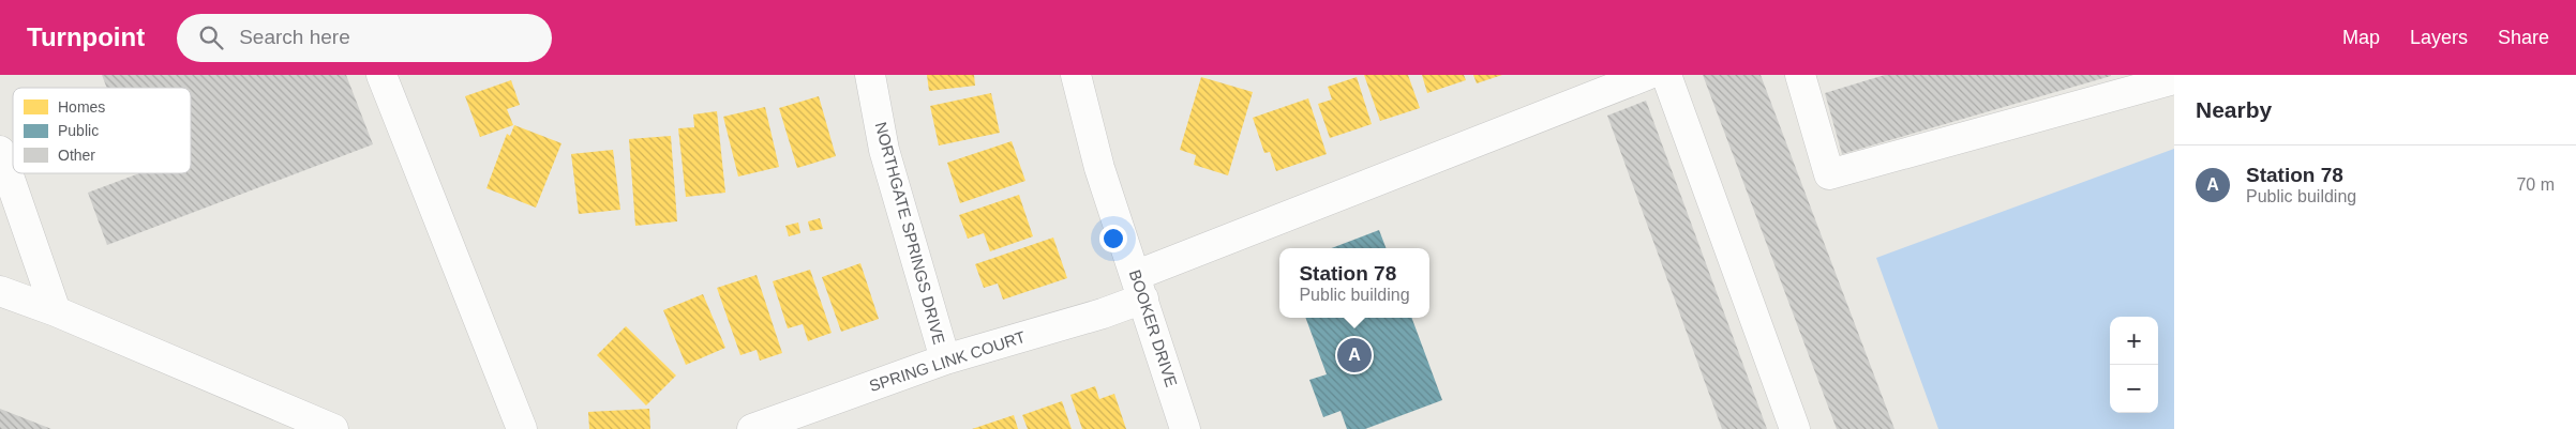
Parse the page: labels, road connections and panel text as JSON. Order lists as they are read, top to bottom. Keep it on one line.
{"streets":{"street":["NORTHGATE SPRINGS DRIVE","BOOKER DRIVE","SPRING LINK COURT"]},"crossings":[["NORTHGATE SPRINGS DRIVE","SPRING LINK COURT"],["BOOKER DRIVE","SPRING LINK COURT"]],"legend":["Homes","Public","Other"],"page":{"header":"Turnpoint","search":"Search here","nav":["Map","Layers","Share"],"heading":"Nearby","list":[{"mark":"A","name":"Station 78","note":"Public building","value":"70 m"}],"popup":["Station 78","Public building"],"map_buttons":["+","−"],"pins":"A"}}
